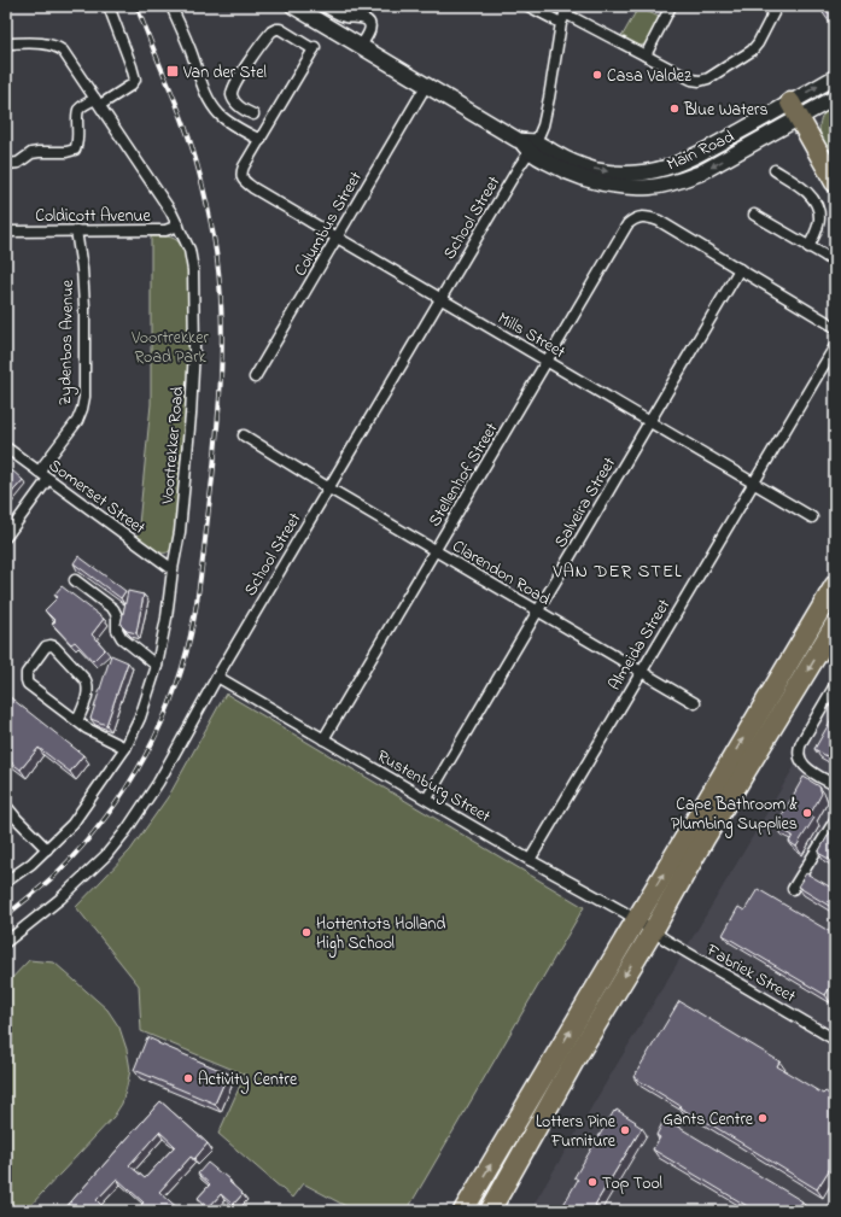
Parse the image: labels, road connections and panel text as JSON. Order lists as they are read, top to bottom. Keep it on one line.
{"streets":{"main road":["Main Road"],"street":["Coldicott Avenue","School Street","Columbus Street","Mills Street","Zydenbos Avenue","Voortrekker Road","Stellenhof Street","Somerset Street","Salveira Street","Clarendon Road","Almeida Street","Rustenburg Street","Fabriek Street"]},"crossings":[["Main Road","School Street"],["Main Road","Columbus Street"],["Coldicott Avenue","Zydenbos Avenue"],["Coldicott Avenue","Voortrekker Road"],["School Street","Mills Street"],["School Street","Clarendon Road"],["School Street","Rustenburg Street"],["Columbus Street","Mills Street"],["Mills Street","Stellenhof Street"],["Mills Street","Salveira Street"],["Mills Street","Almeida Street"],["Zydenbos Avenue","Somerset Street"],["Voortrekker Road","Somerset Street"],["Stellenhof Street","Salveira Street"],["Stellenhof Street","Clarendon Road"],["Stellenhof Street","Rustenburg Street"],["Salveira Street","Clarendon Road"],["Salveira Street","Rustenburg Street"],["Clarendon Road","Almeida Street"],["Almeida Street","Rustenburg Street"],["Rustenburg Street","Fabriek Street"]],"districts":["VAN DER STEL"],"parks":["Voortrekker Road Park"],"places":{"transit":["Van der Stel"],"other":["Casa Valdez","Blue Waters","Cape Bathroom & Plumbing Supplies","Hottentots Holland High School","Activity Centre","Gants Centre","Lotters Pine Furniture","Top Tool"]}}
